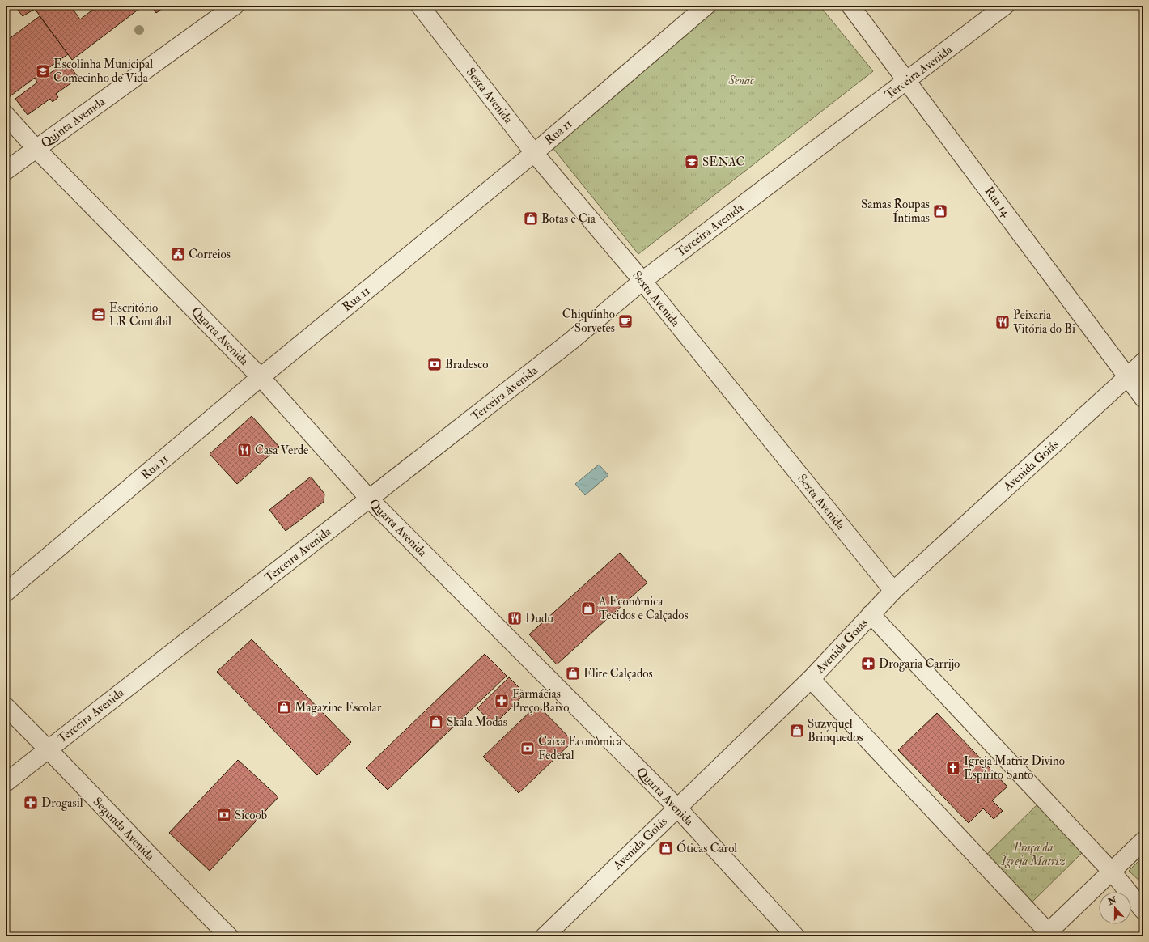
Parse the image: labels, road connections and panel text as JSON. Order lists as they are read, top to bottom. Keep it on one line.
{"streets":{"street":["Terceira Avenida","Sexta Avenida","Quinta Avenida","Rua 11","Rua 14","Quarta Avenida","Avenida Goiás","Segunda Avenida"]},"crossings":[["Terceira Avenida","Sexta Avenida"],["Terceira Avenida","Rua 14"],["Terceira Avenida","Quarta Avenida"],["Terceira Avenida","Segunda Avenida"],["Sexta Avenida","Rua 11"],["Sexta Avenida","Avenida Goiás"],["Quinta Avenida","Quarta Avenida"],["Rua 11","Quarta Avenida"],["Rua 14","Avenida Goiás"],["Quarta Avenida","Avenida Goiás"]],"parks":["Senac","Praça da Igreja Matriz"],"places":{"school or university":["Escolinha Municipal Comecinho de Vida","SENAC"],"shop":["Samas Roupas Íntimas","Botas e Cia","A Econômica Tecidos e Calçados","Elite Calçados","Magazine Escolar","Skala Modas","Suzyquel Brinquedos","Óticas Carol"],"public building":["Correios"],"office":["Escritório LR Contábil"],"cafe":["Chiquinho Sorvetes"],"restaurant":["Peixaria Vitória do Bi","Casa Verde","Dudu"],"bank":["Bradesco","Caixa Econômica Federal","Sicoob"],"pharmacy":["Drogaria Carrijo","Farmácias Preço Baixo","Drogasil"],"church":["Igreja Matriz Divino Espírito Santo"]},"north":"top"}
